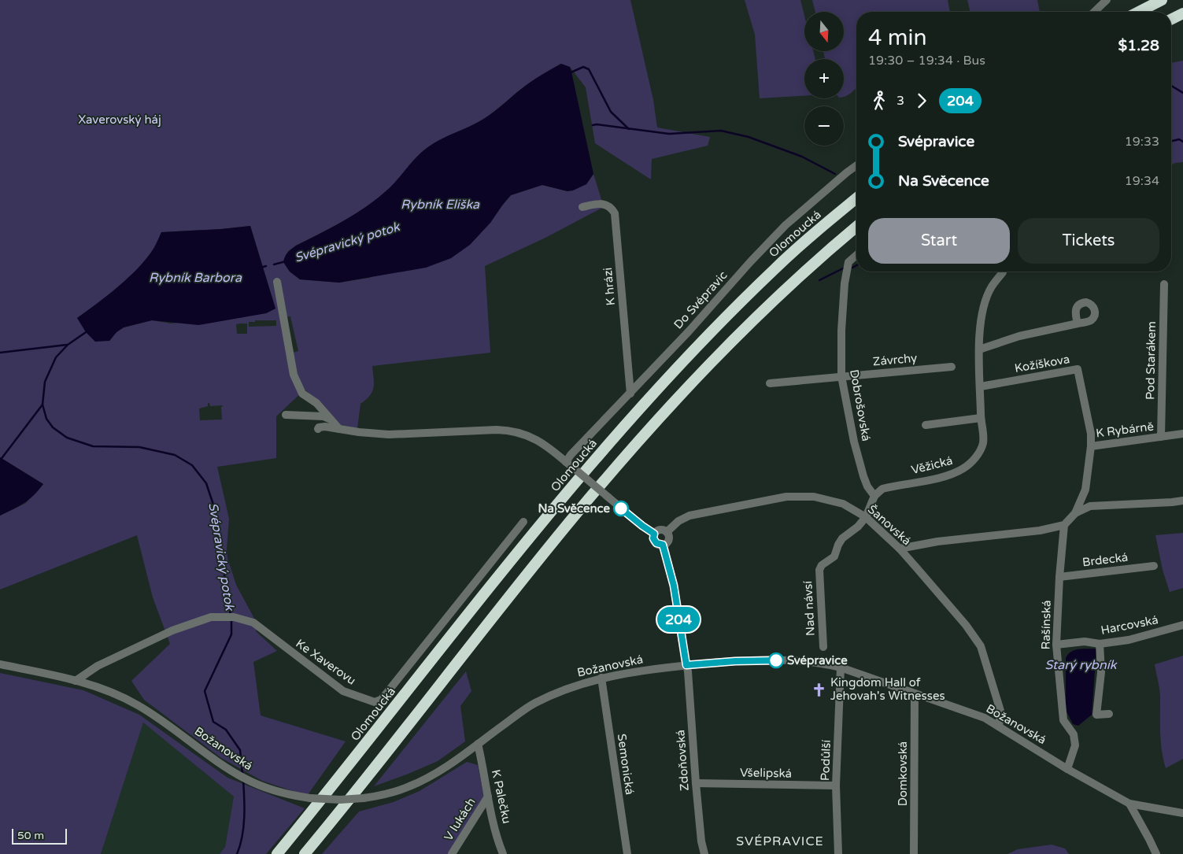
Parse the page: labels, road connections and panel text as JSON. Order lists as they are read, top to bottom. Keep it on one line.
{"streets":{"highway":["Olomoucká"],"street":["K hrázi","Do Svépravic","Závrchy","Pod Starákem","Kožíškova","Dobrošovská","K Rybárně","Věžická","Šanovská","Brdecká","Nad návsí","Rašínská","Harcovská","Ke Xaverovu","Božanovská","Zdoňovská","Podůlší","Semonická","Všelipská","Domkovská","K Palečku","V lukách"]},"crossings":[["K hrázi","Do Svépravic"],["Závrchy","Dobrošovská"],["Pod Starákem","K Rybárně"],["Kožíškova","K Rybárně"],["Kožíškova","Věžická"],["Dobrošovská","Věžická"],["Šanovská","Nad návsí"],["Šanovská","Božanovská"],["Šanovská","Zdoňovská"],["Brdecká","Rašínská"],["Rašínská","Harcovská"],["Rašínská","Božanovská"],["Ke Xaverovu","Božanovská"],["Božanovská","Zdoňovská"],["Božanovská","Podůlší"],["Božanovská","Semonická"],["Božanovská","Domkovská"],["Božanovská","K Palečku"],["Zdoňovská","Všelipská"],["Podůlší","Všelipská"],["K Palečku","V lukách"]],"districts":["SVÉPRAVICE"],"water":["Rybník Eliška","Svépravický potok","Rybník Barbora","Starý rybník"],"parks":["Xaverovský háj"],"places":{"other":["Na Svěcence","Svépravice"],"church":["Kingdom Hall of Jehovah's Witnesses"]},"lines":["bus line 204"],"scale_bar":"50 m","north":"bottom","page":{"on_map":"204","map_buttons":["+","−"],"heading":["4 min","19:30 – 19:34 · Bus","$1.28"],"legs":["3","204"],"list":[{"name":"Svépravice","value":"19:33"},{"name":"Na Svěcence","value":"19:34"}],"buttons":["Start","Tickets"],"scale":"50 m"}}
